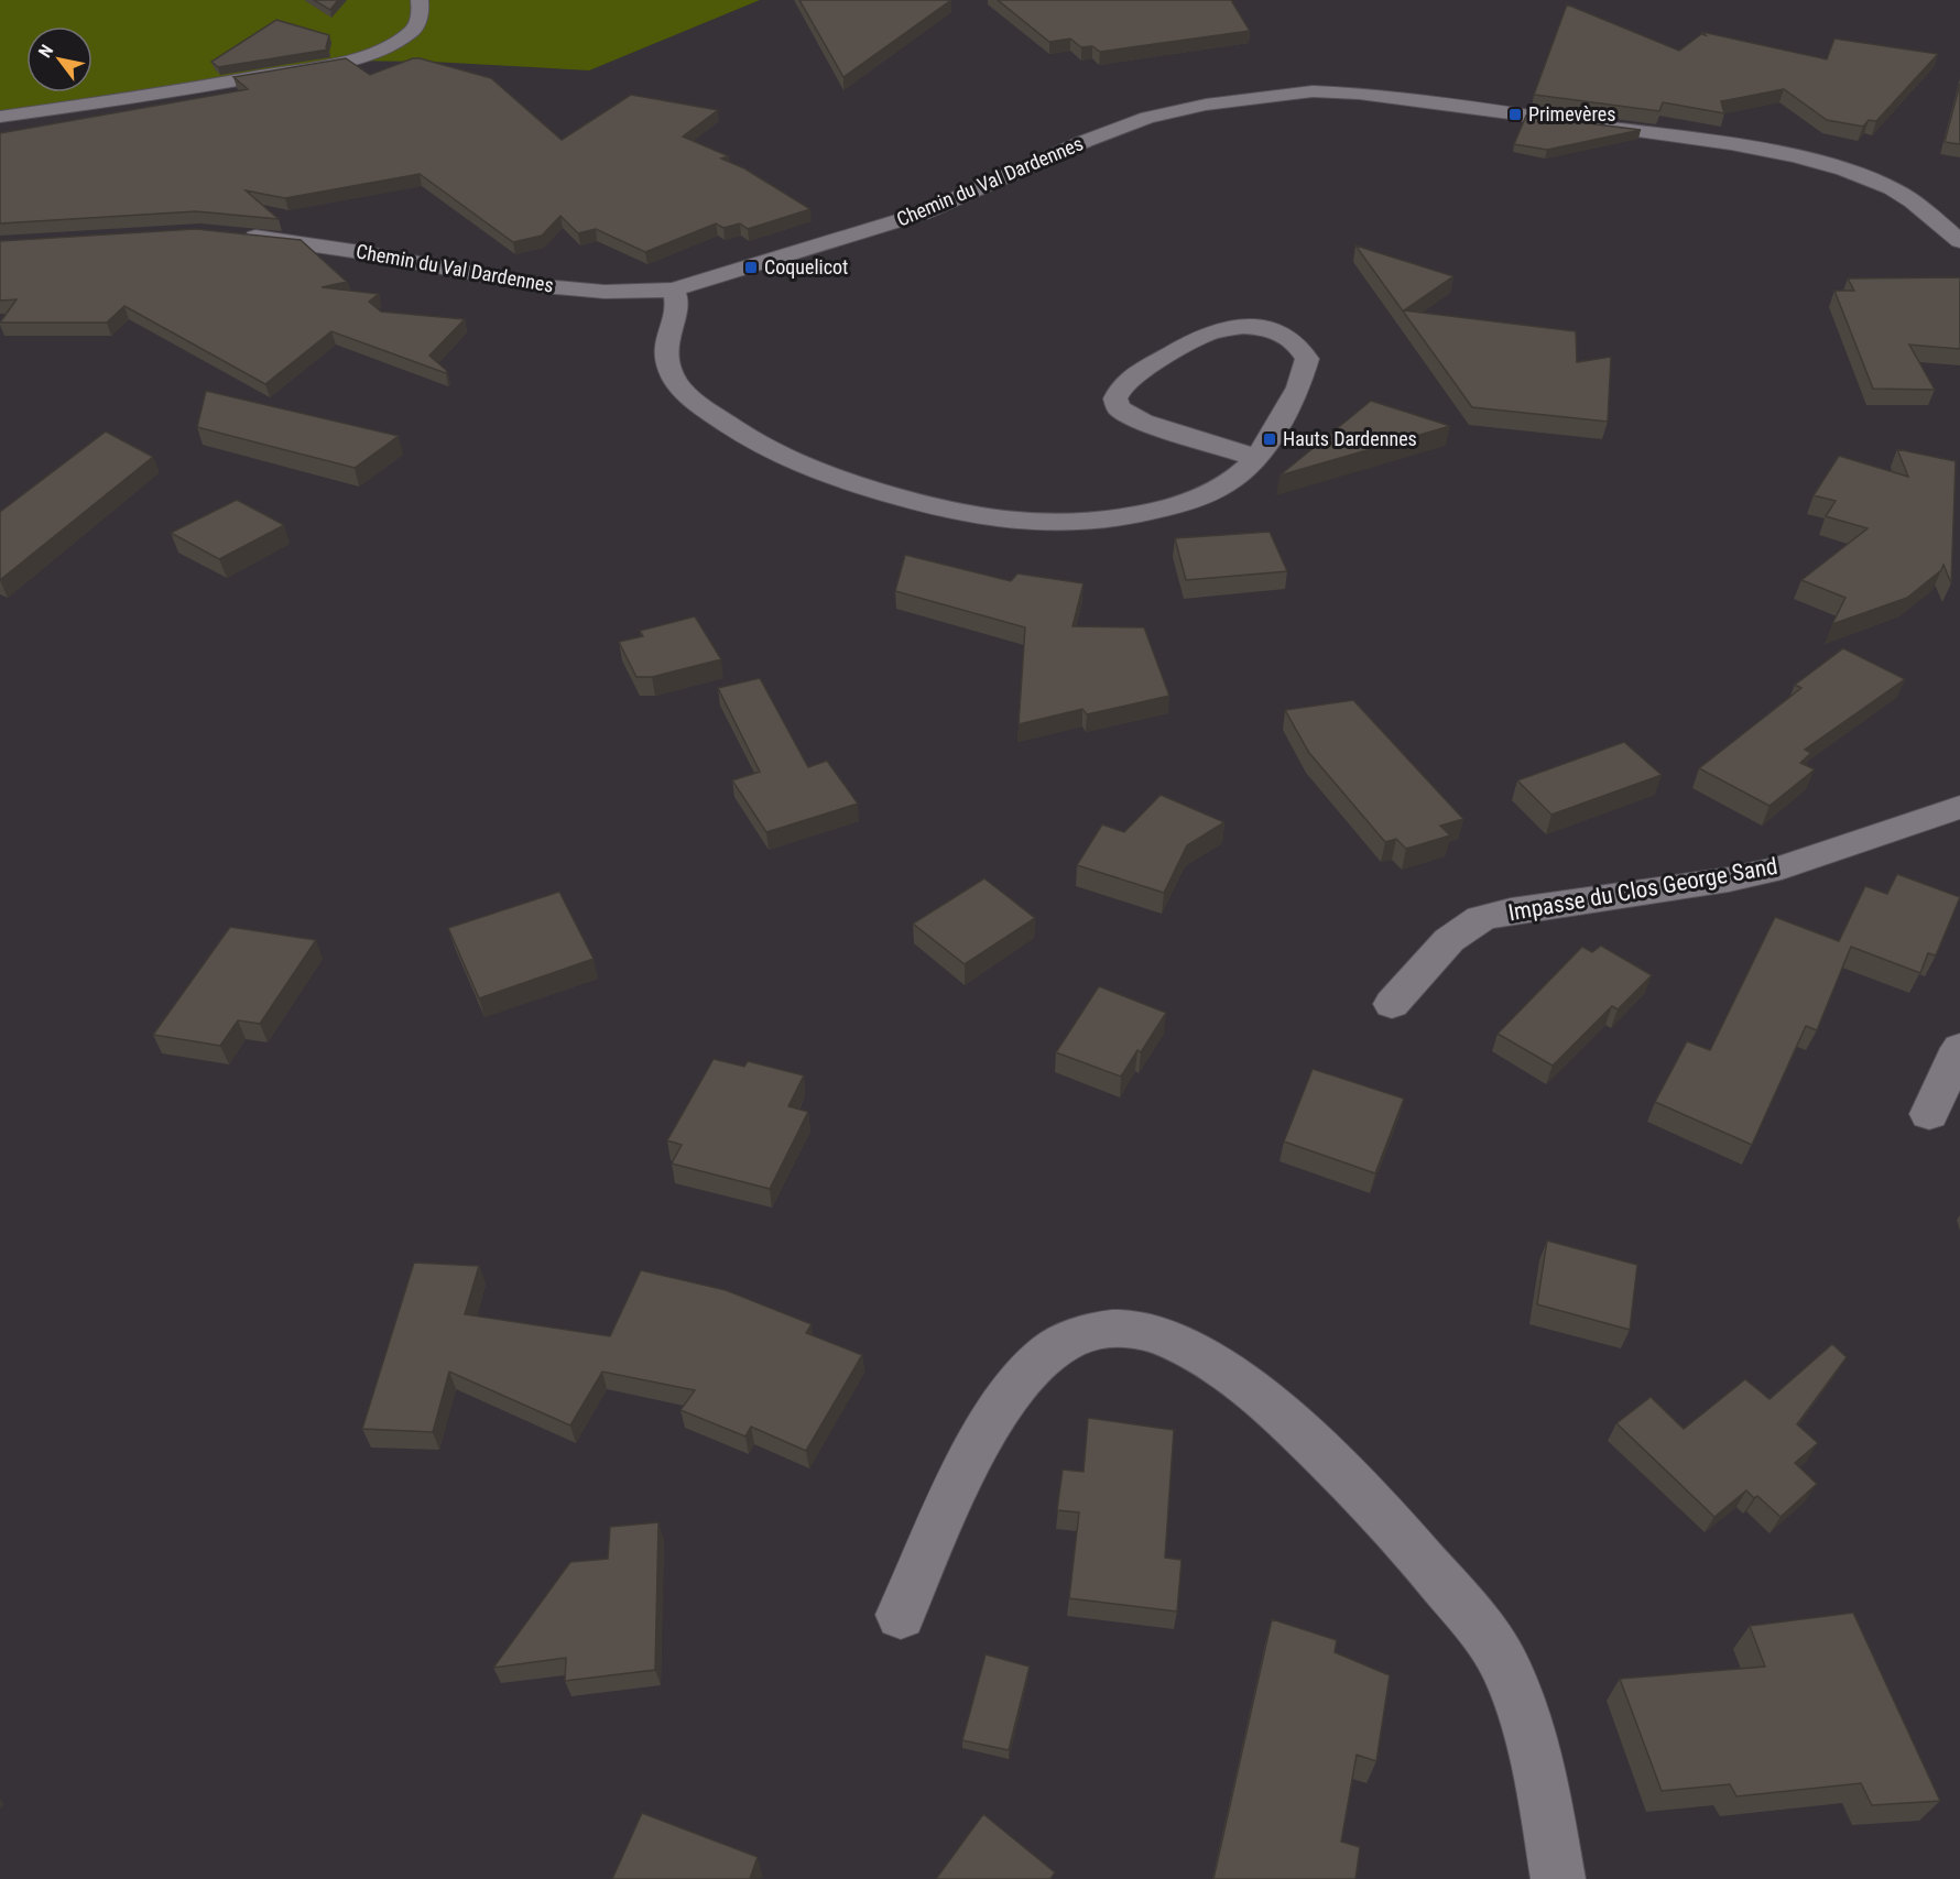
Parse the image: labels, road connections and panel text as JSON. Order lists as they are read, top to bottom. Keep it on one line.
{"streets":{"street":["Chemin du Val Dardennes","Impasse du Clos George Sand"]},"places":{"transit":["Primevères","Coquelicot","Hauts Dardennes"]},"north":"top left"}
